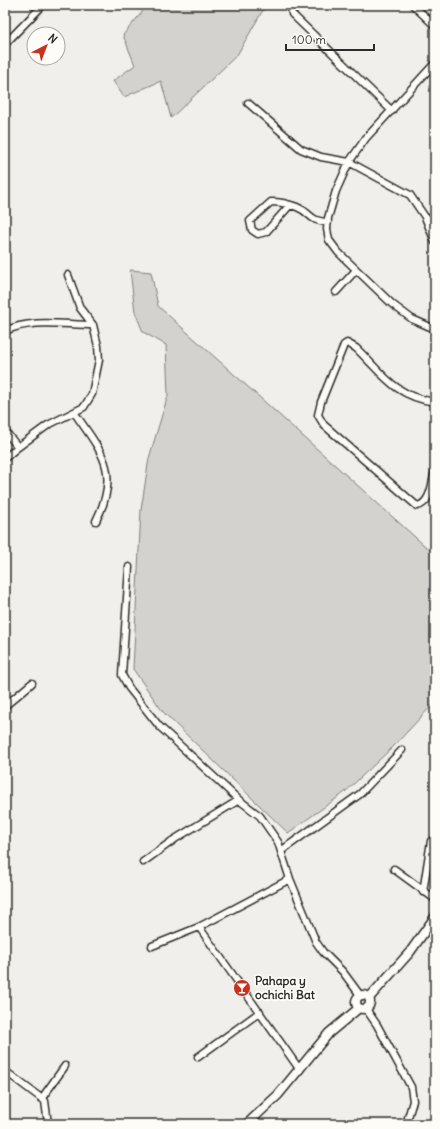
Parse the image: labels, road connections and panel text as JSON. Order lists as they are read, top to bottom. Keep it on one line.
{"places":{"bar":["Pahapa y ochichi Bat"]},"scale_bar":"100 m","north":"top right"}
